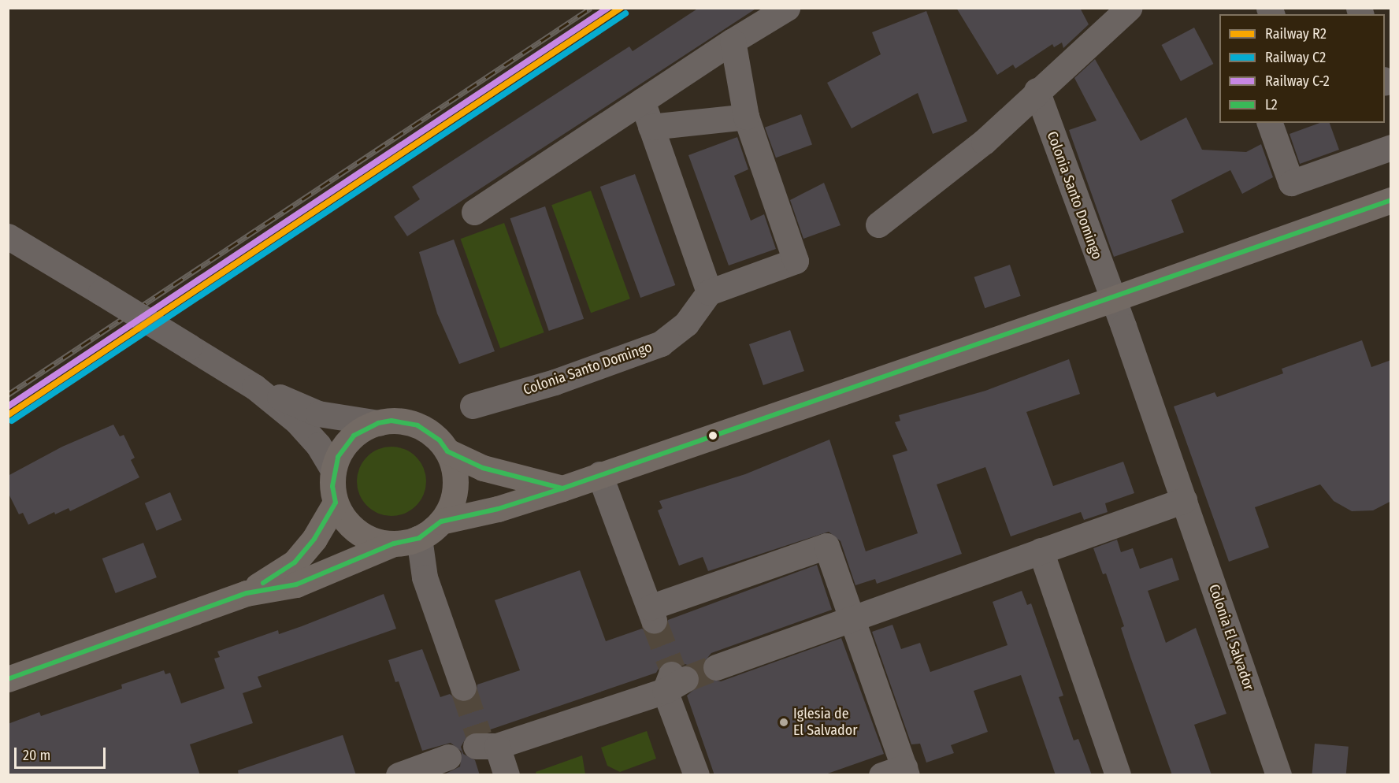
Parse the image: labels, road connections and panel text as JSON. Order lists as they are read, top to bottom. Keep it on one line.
{"streets":{"street":["Colonia Santo Domingo","Colonia El Salvador"]},"crossings":[["Colonia Santo Domingo","Colonia El Salvador"]],"places":["Iglesia de El Salvador"],"lines":["rail line R2","rail line C-2","rail line C2","transit line L2"],"legend":["Railway R2","Railway C2","Railway C-2","L2"],"scale_bar":"20 m"}
